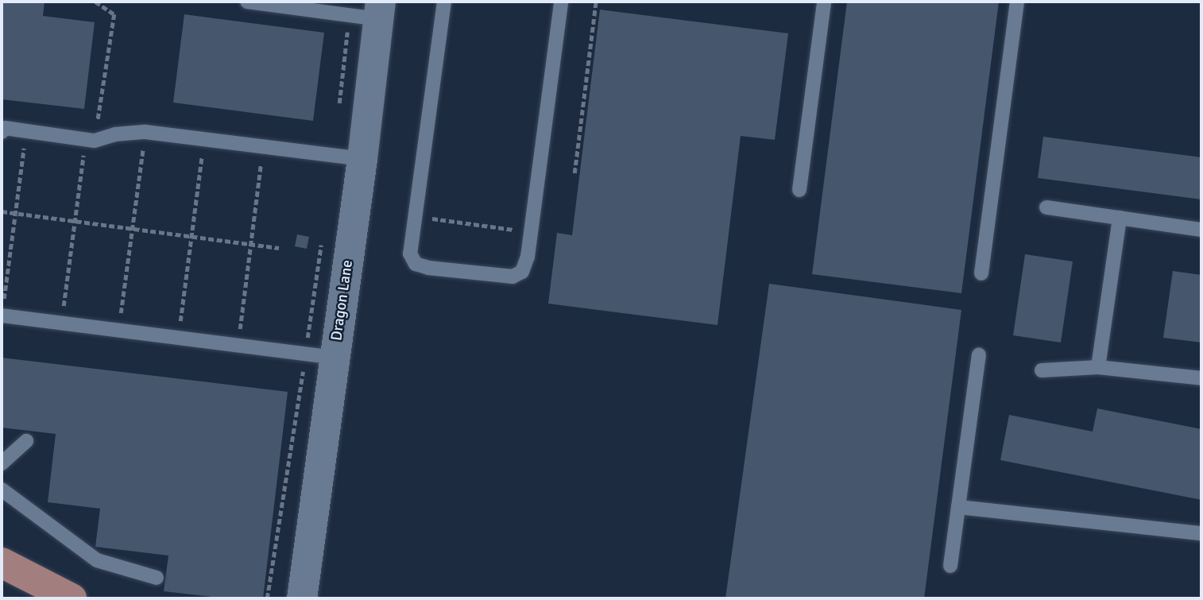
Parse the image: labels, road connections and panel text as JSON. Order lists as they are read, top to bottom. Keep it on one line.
{"streets":{"street":["Dragon Lane"]}}
